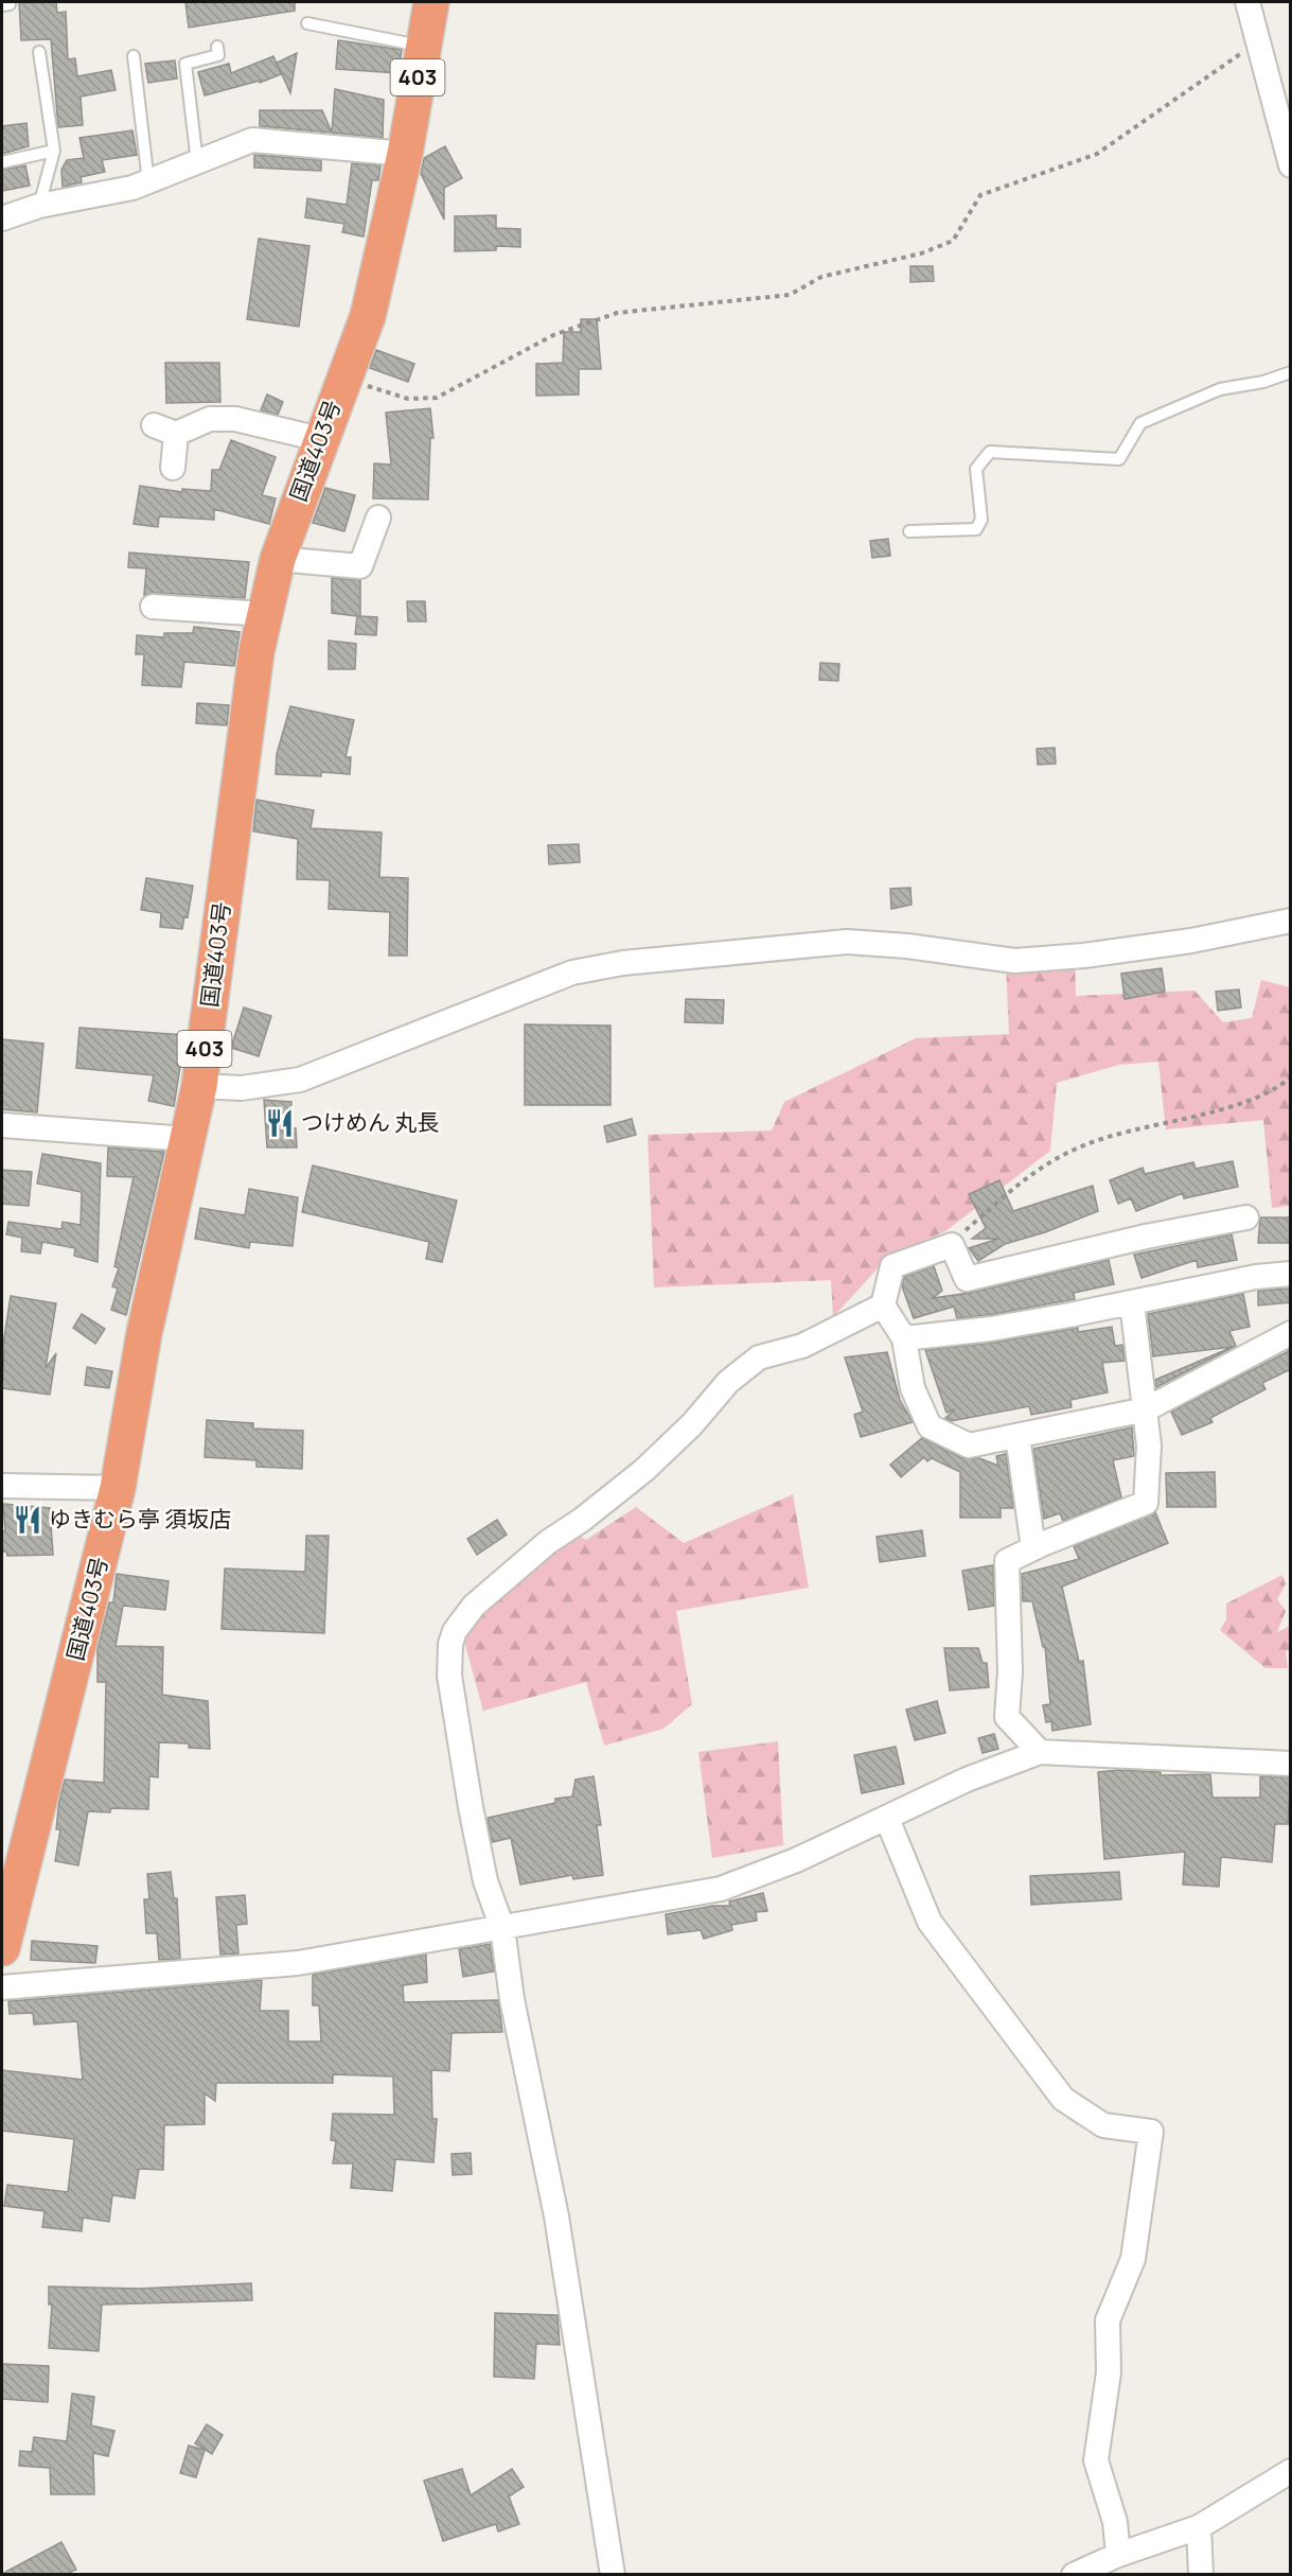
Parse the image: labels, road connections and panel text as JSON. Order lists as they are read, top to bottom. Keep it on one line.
{"streets":{"highway":["403","国道403号"]},"places":{"restaurant":["つけめん 丸長","ゆきむら亭 須坂店"]}}
